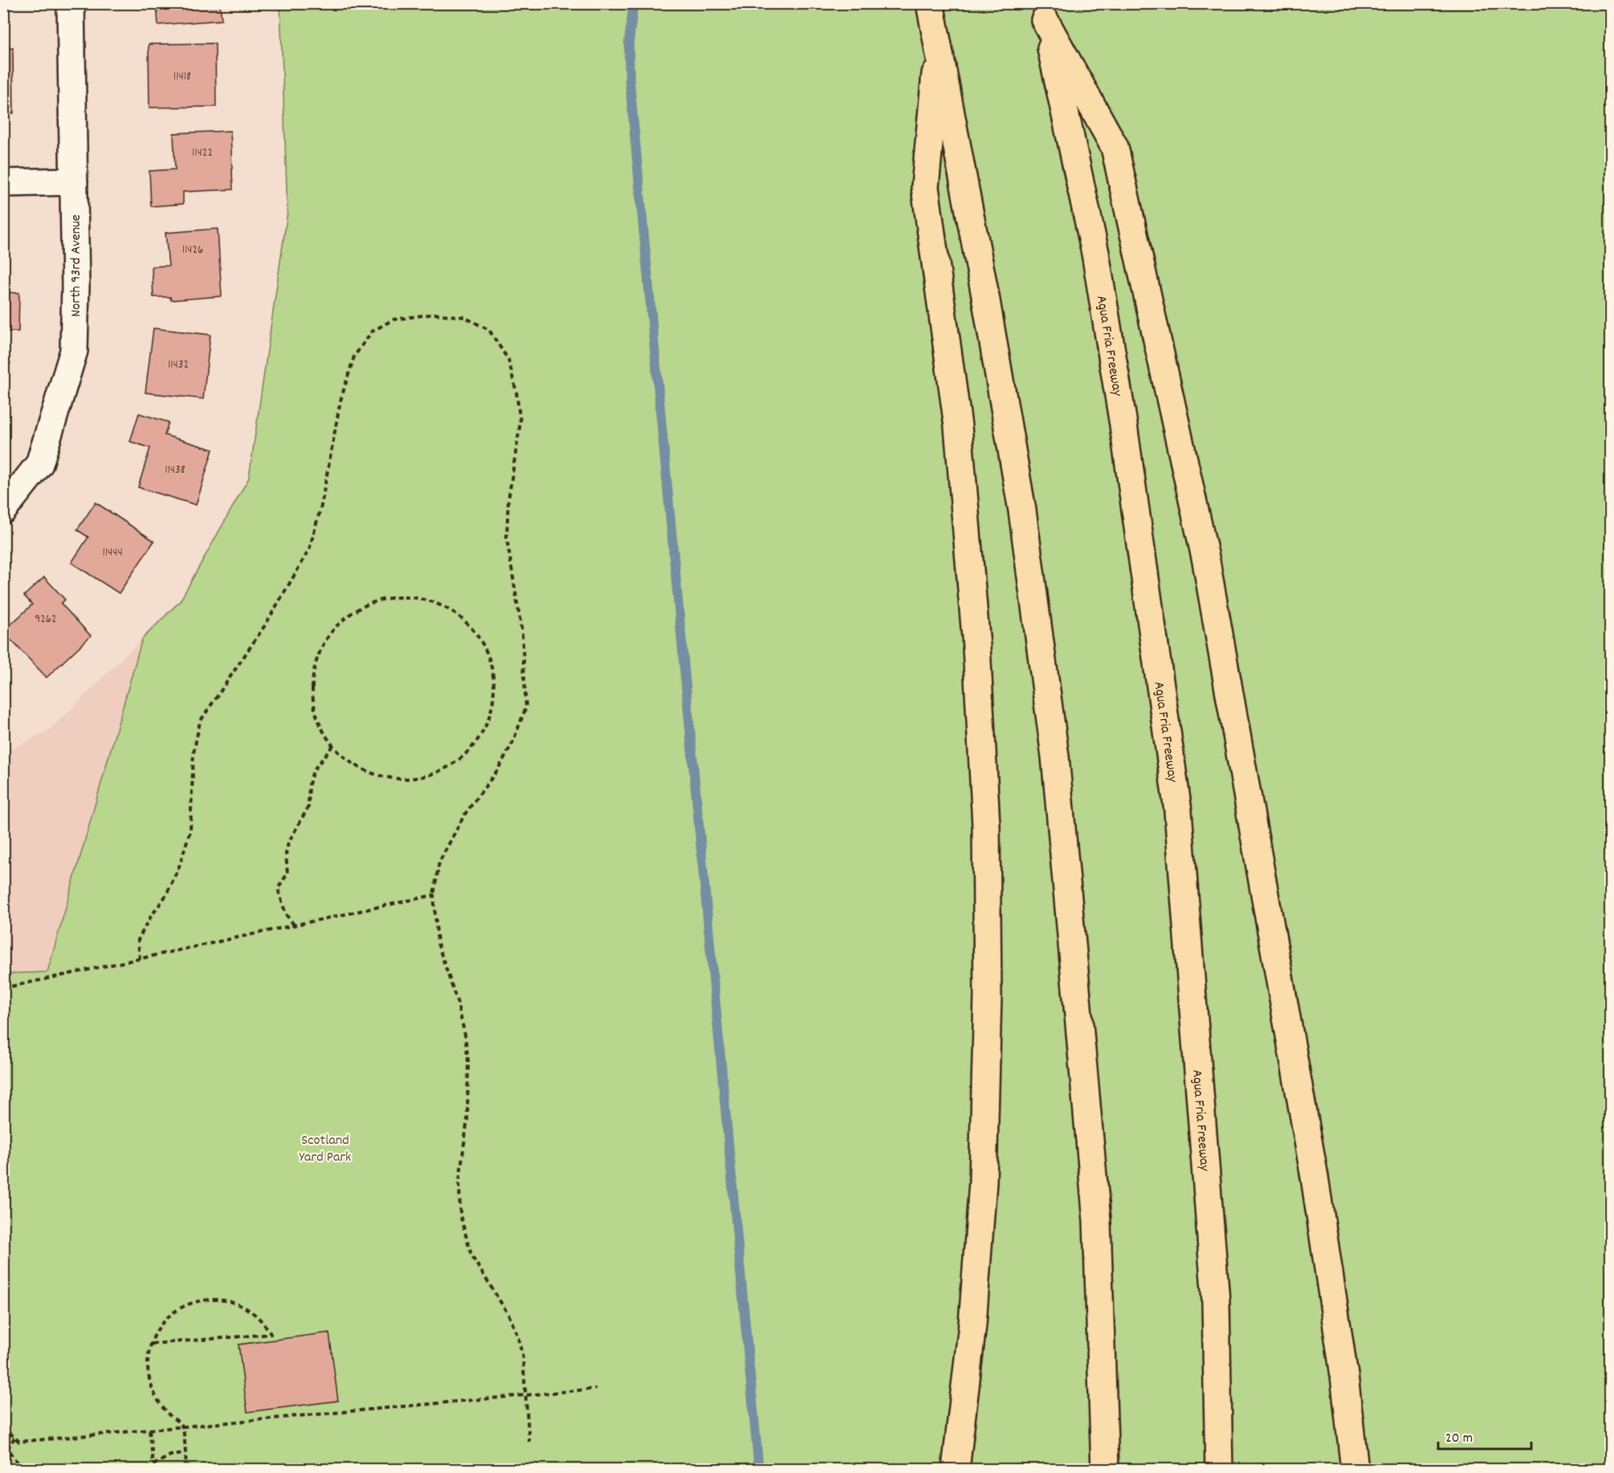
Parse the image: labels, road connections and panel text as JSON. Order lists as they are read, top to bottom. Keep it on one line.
{"streets":{"highway":["Agua Fria Freeway"],"street":["North 93rd Avenue"]},"parks":["Scotland Yard Park"],"house_numbers":["11418","11422","11426","11432","11438","11444","9262"],"scale_bar":"20 m"}
